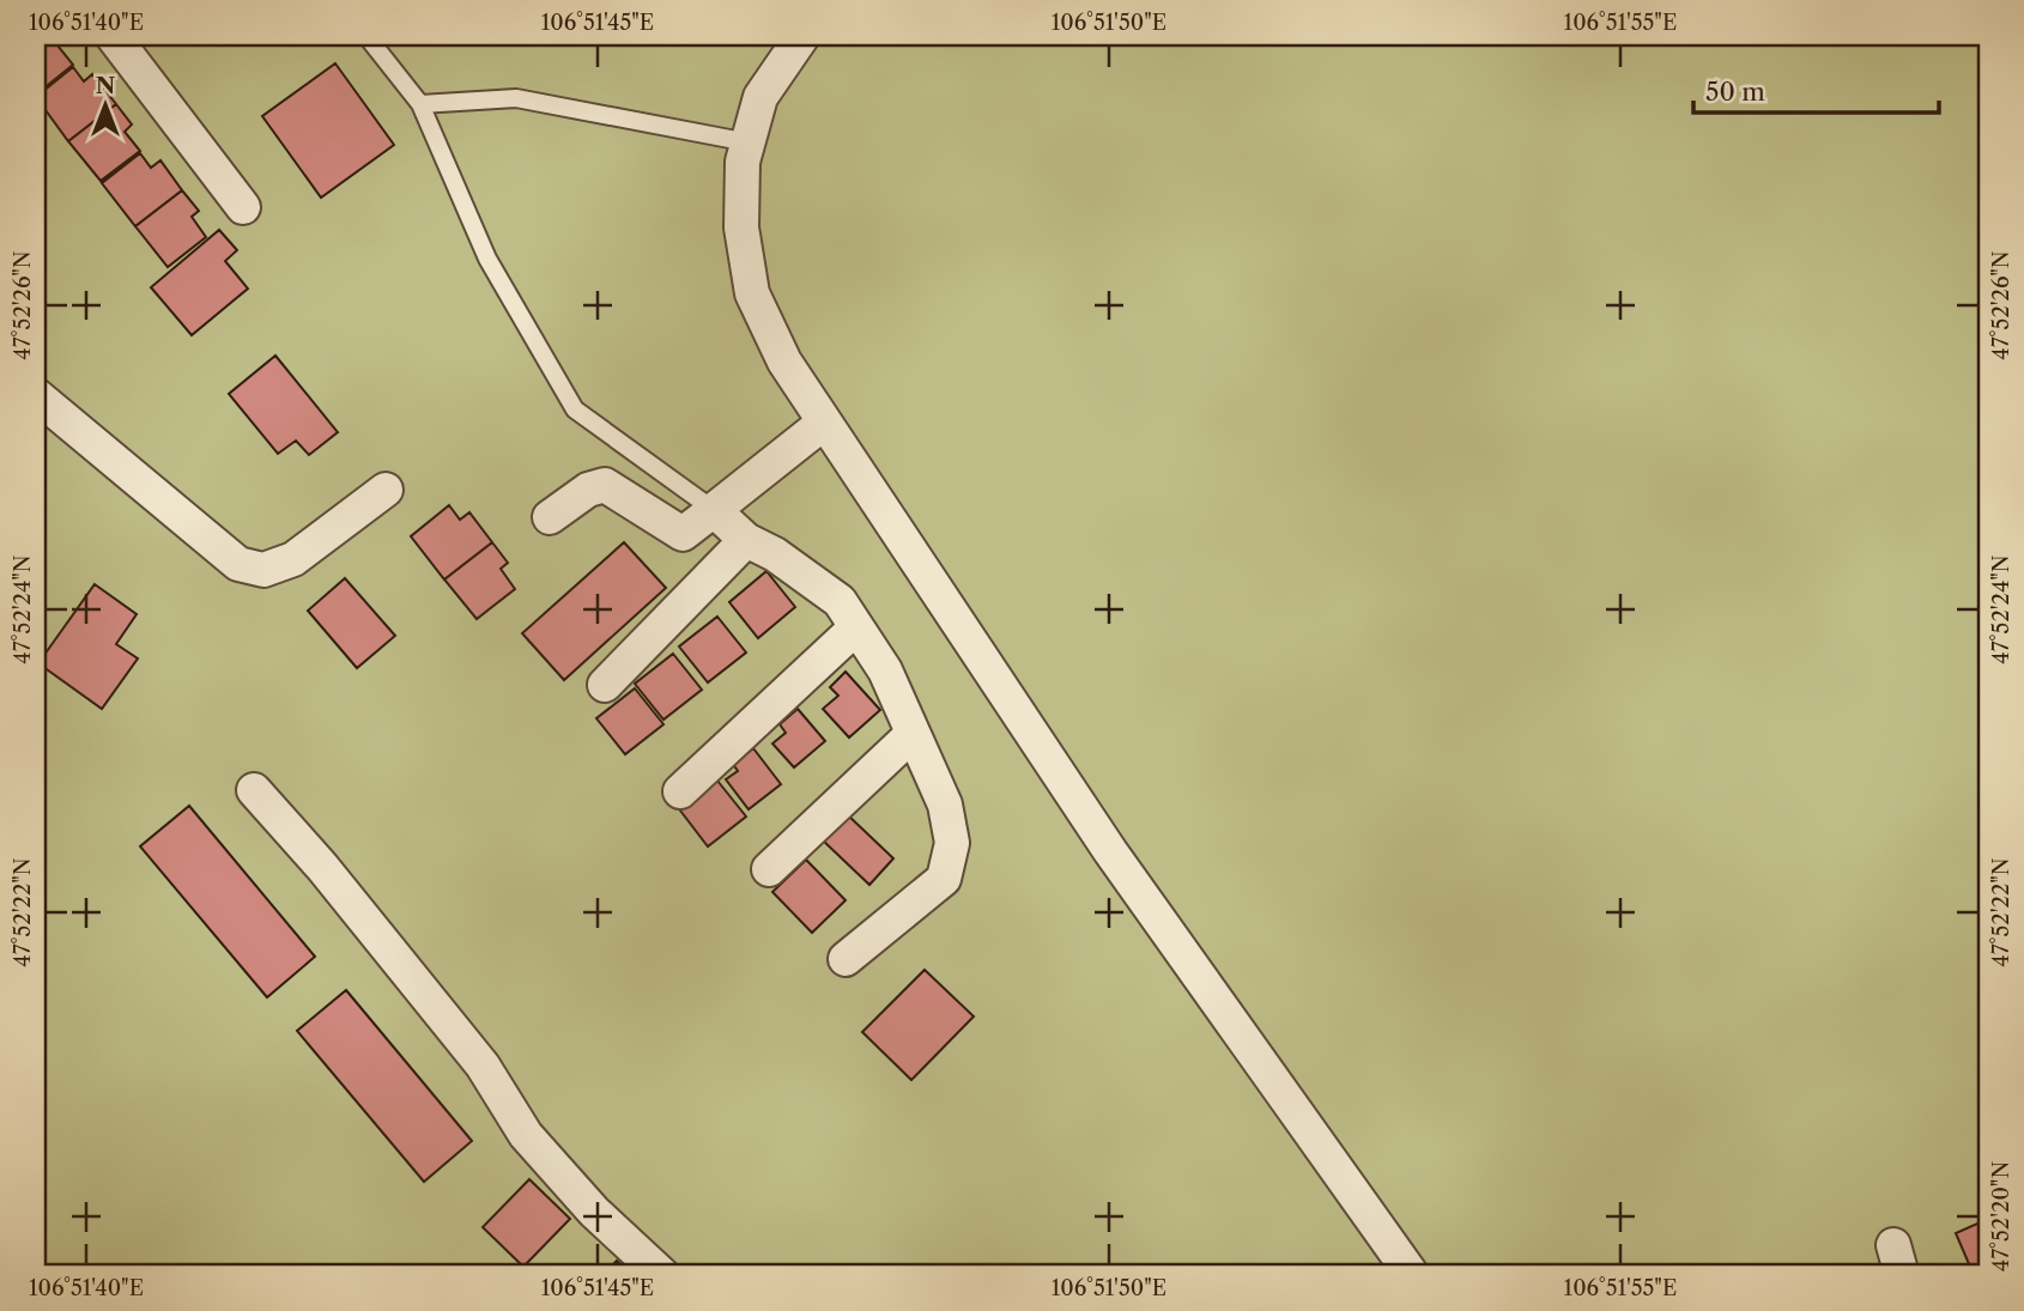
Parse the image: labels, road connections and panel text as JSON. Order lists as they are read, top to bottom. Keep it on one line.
{"scale_bar":"50 m","north":"top","coordinates":["106°51'40\"E","106°51'45\"E","106°51'50\"E","106°51'55\"E","47°52'26\"N","47°52'24\"N","47°52'22\"N","47°52'20\"N"]}
